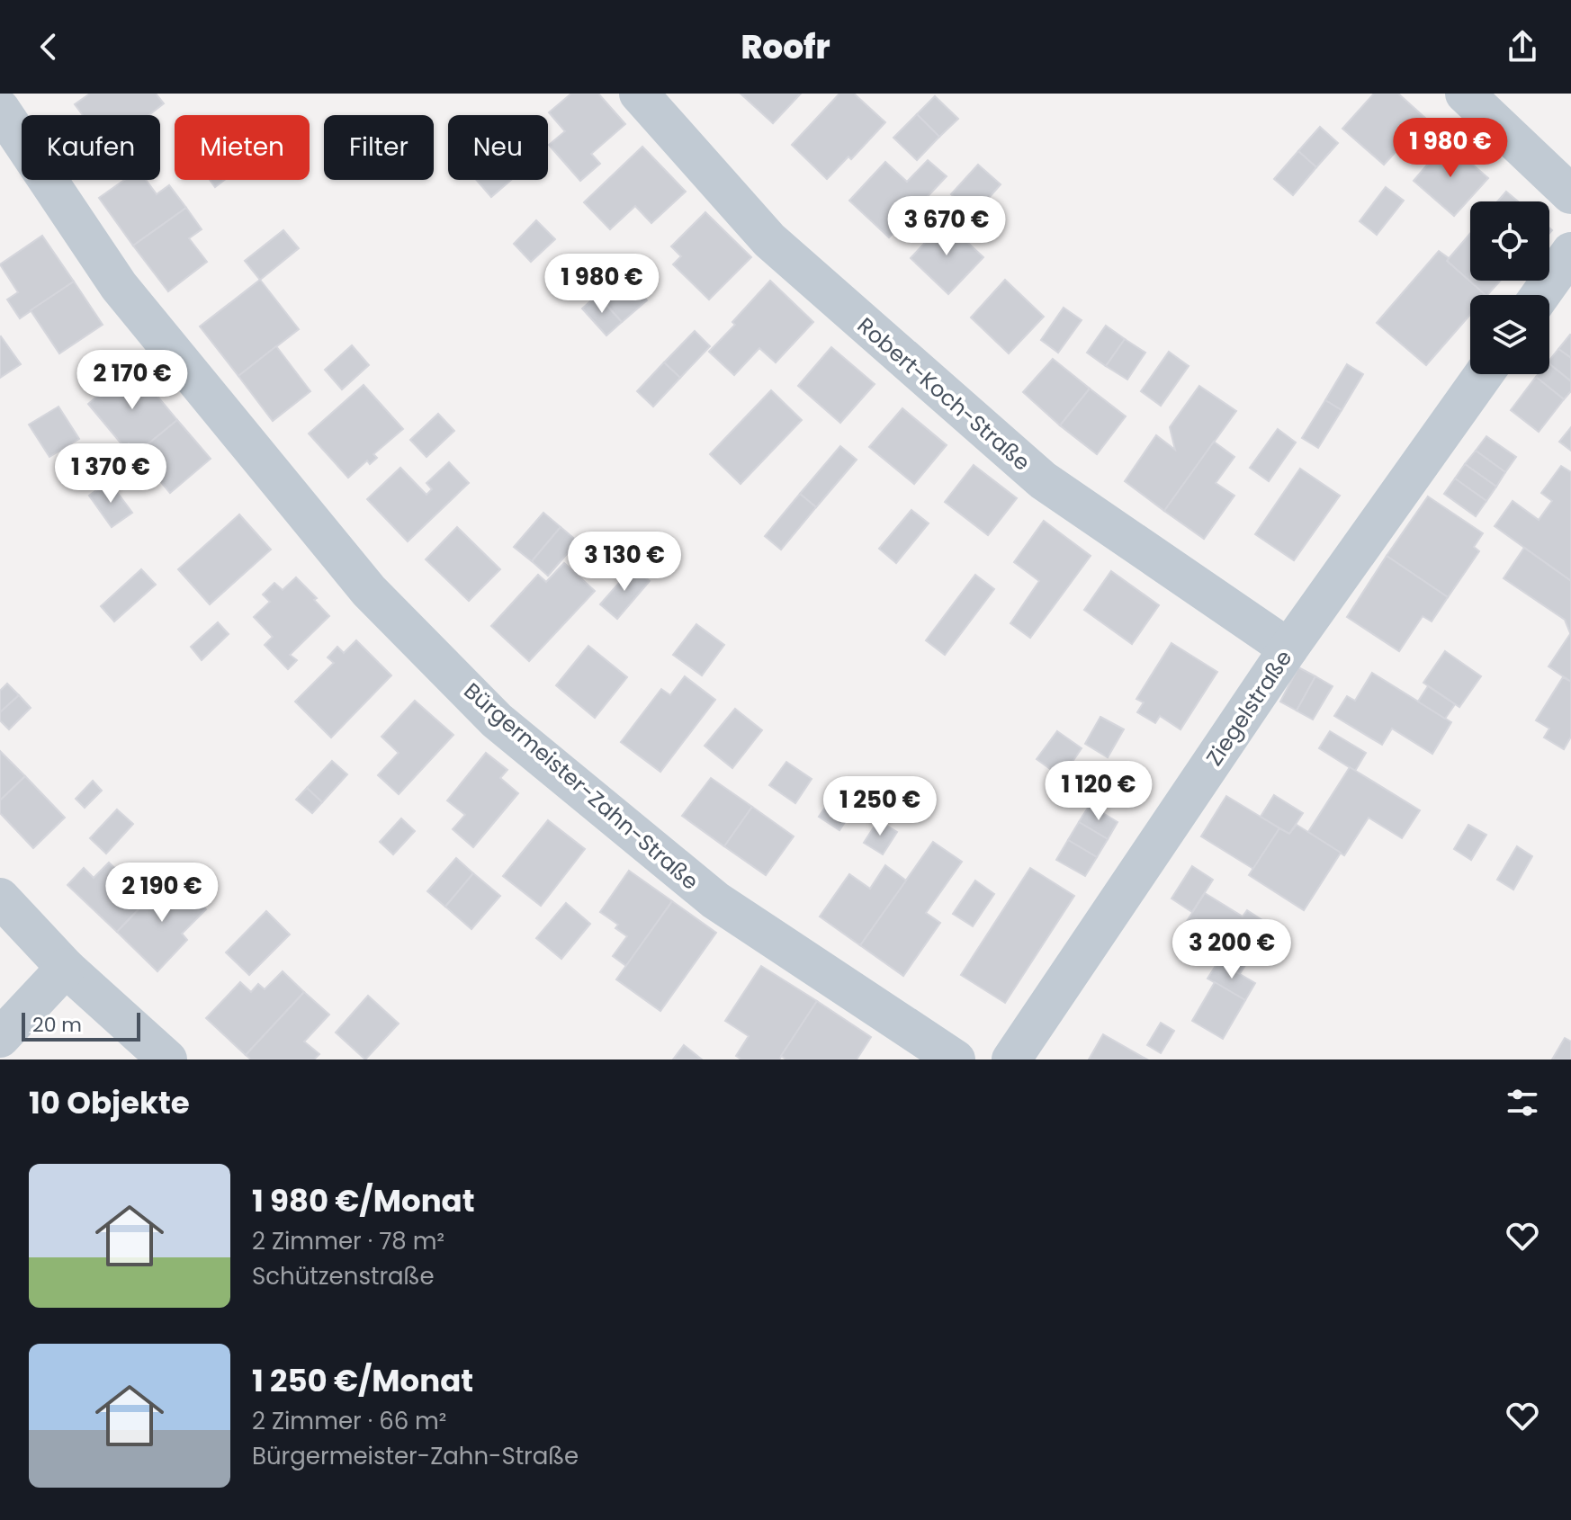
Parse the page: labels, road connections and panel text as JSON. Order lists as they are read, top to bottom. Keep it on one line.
{"streets":{"street":["Robert-Koch-Straße","Ziegelstraße","Bürgermeister-Zahn-Straße"]},"crossings":[["Robert-Koch-Straße","Ziegelstraße"]],"scale_bar":"20 m","page":{"header":"Roofr","chip":["Kaufen","Mieten","Filter","Neu"],"price":["1 980 €","3 670 €","1 980 €","2 170 €","1 370 €","3 130 €","1 120 €","1 250 €","2 190 €","3 200 €"],"scale":"20 m","heading":"10 Objekte","list":[{"name":"1 980 €/Monat","note":"2 Zimmer · 78 m² · Schützenstraße"},{"name":"1 250 €/Monat","note":"2 Zimmer · 66 m² · Bürgermeister-Zahn-Straße"}]}}
